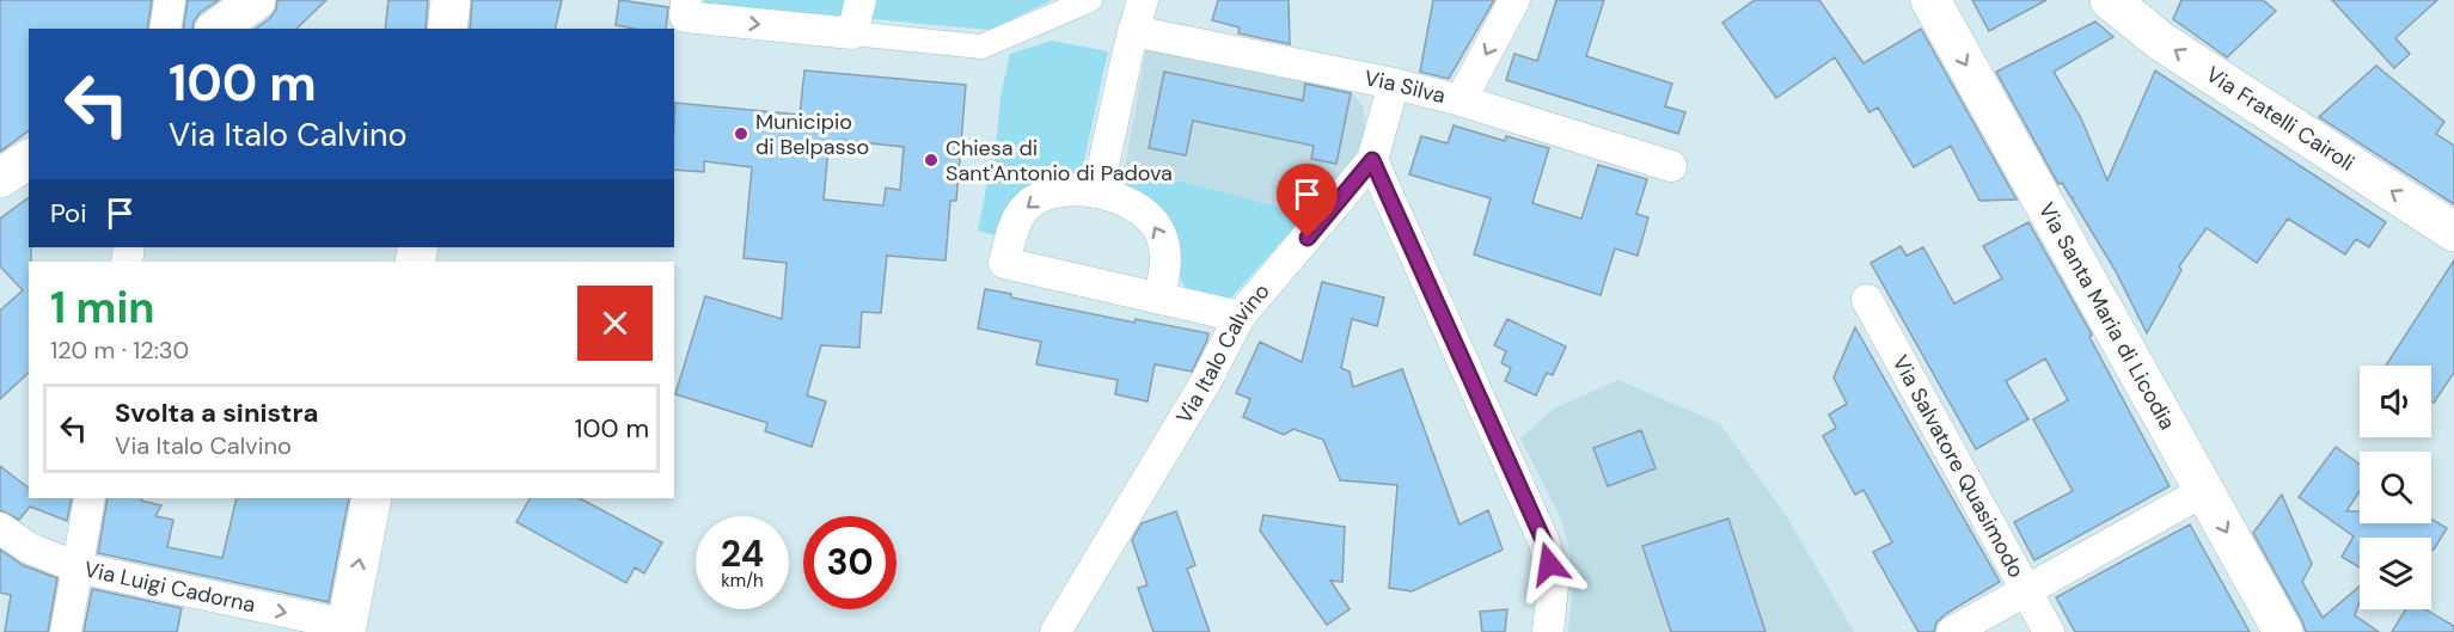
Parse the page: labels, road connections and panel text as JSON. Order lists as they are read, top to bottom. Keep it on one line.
{"streets":{"street":["Via Silva","Via Fratelli Cairoli","Via Santa Maria di Licodia","Via Italo Calvino","Via Salvatore Quasimodo","Via Luigi Cadorna"]},"crossings":[["Via Silva","Via Italo Calvino"]],"one_way":["Via Fratelli Cairoli","Via Santa Maria di Licodia","Via Luigi Cadorna"],"places":["Municipio di Belpasso","Chiesa di Sant'Antonio di Padova"],"page":{"turn":["100 m","Via Italo Calvino"],"then":"Poi","heading":["1 min","120 m · 12:30"],"list":[{"name":"Svolta a sinistra","note":"Via Italo Calvino","value":"100 m"}],"speed":"24 km/h","limit":"30"}}
